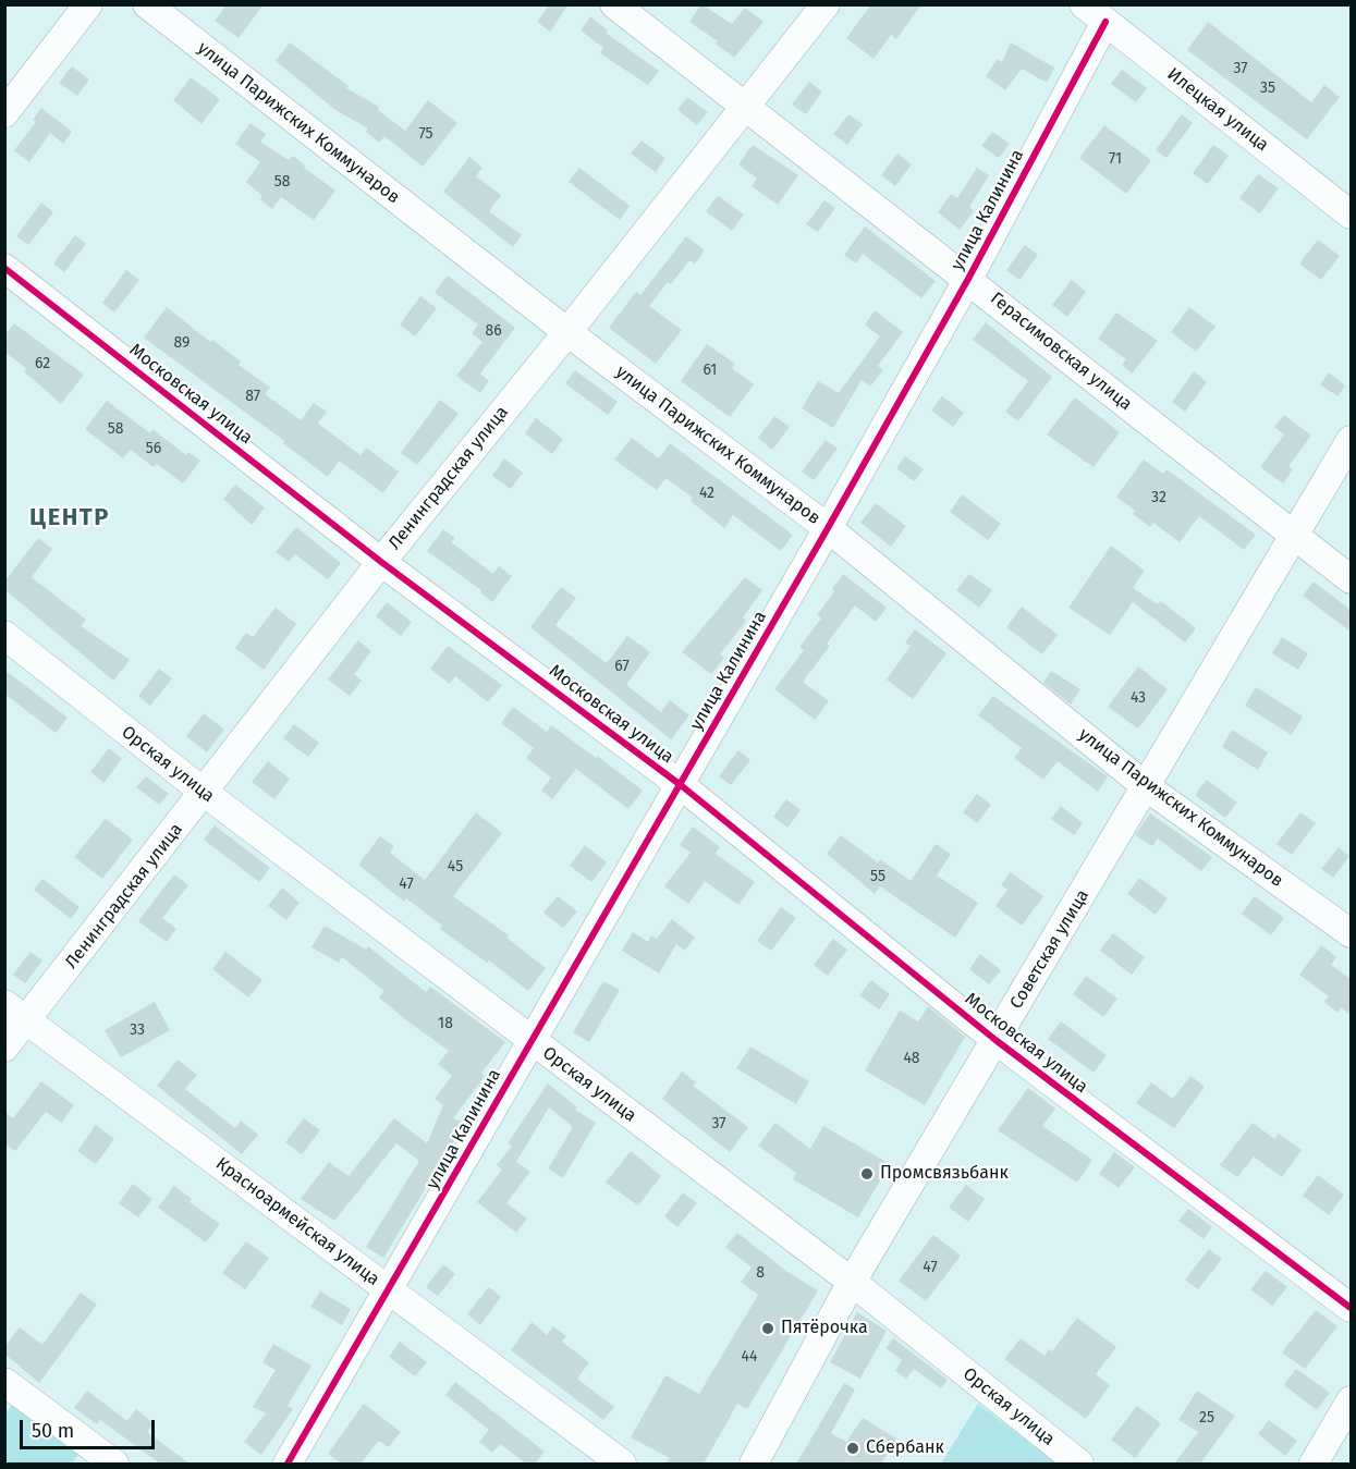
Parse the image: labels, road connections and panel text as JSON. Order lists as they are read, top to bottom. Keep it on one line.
{"streets":{"street":["Илецкая улица","улица Парижских Коммунаров","улица Калинина","Герасимовская улица","Московская улица","Ленинградская улица","Орская улица","Советская улица","Красноармейская улица"]},"crossings":[["Илецкая улица","улица Калинина"],["улица Парижских Коммунаров","улица Калинина"],["улица Парижских Коммунаров","Ленинградская улица"],["улица Парижских Коммунаров","Советская улица"],["улица Калинина","Герасимовская улица"],["улица Калинина","Московская улица"],["улица Калинина","Орская улица"],["улица Калинина","Красноармейская улица"],["Герасимовская улица","Ленинградская улица"],["Герасимовская улица","Советская улица"],["Московская улица","Ленинградская улица"],["Московская улица","Советская улица"],["Ленинградская улица","Орская улица"],["Ленинградская улица","Красноармейская улица"],["Орская улица","Советская улица"]],"districts":["ЦЕНТР"],"places":["Промсвязьбанк","Пятёрочка","Сбербанк"],"house_numbers":["37","35","75","71","58","86","89","62","61","87","58","56","42","32","67","43","45","55","47","18","33","48","37","47","8","44","25"],"scale_bar":"50 m"}
